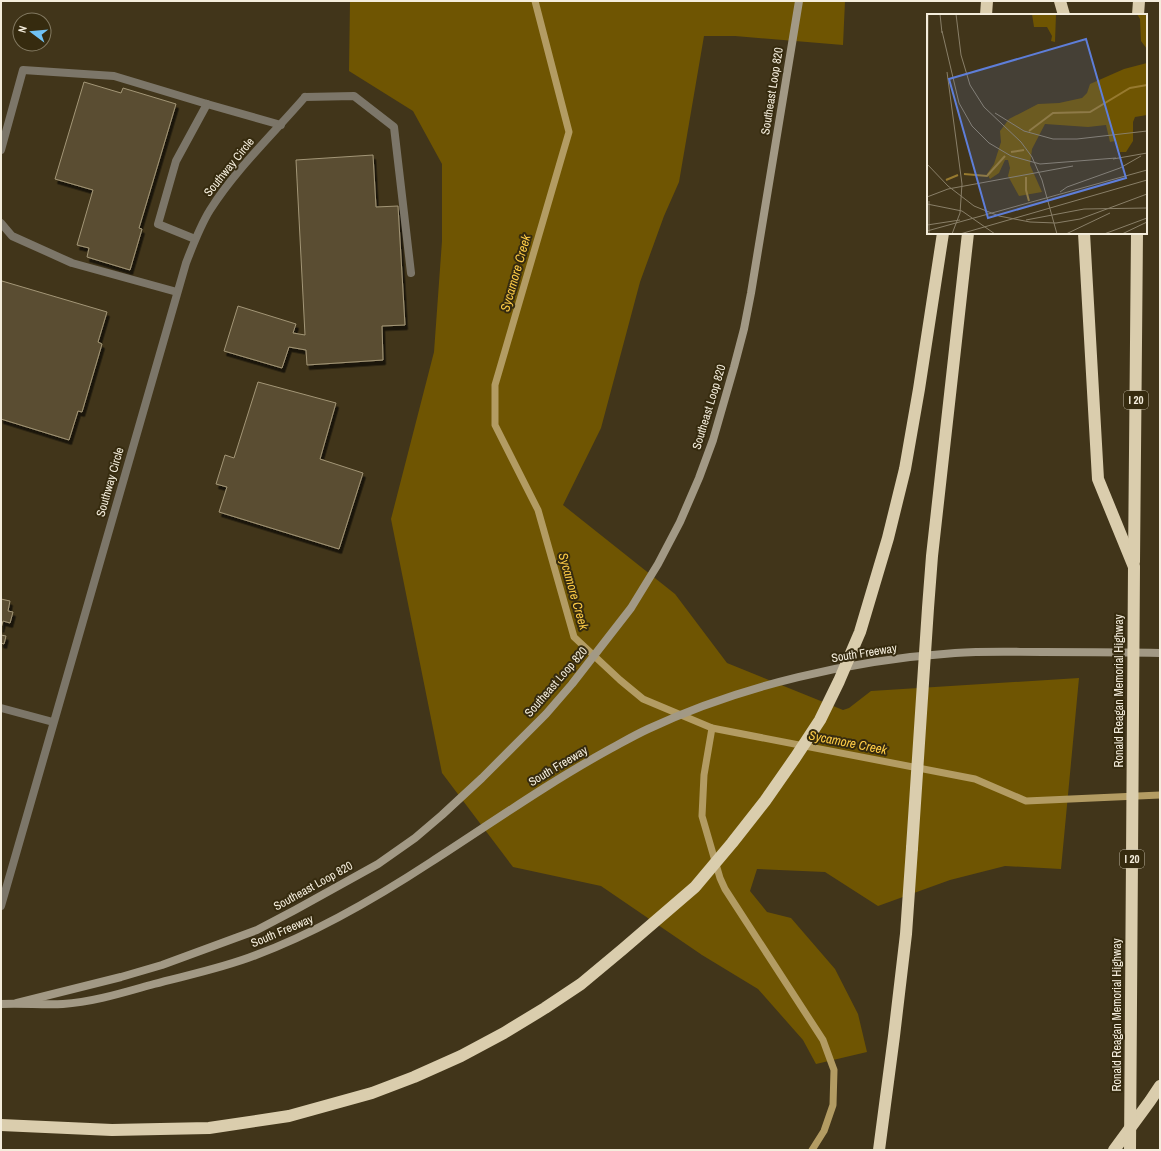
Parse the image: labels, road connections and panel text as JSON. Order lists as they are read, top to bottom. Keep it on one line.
{"streets":{"highway":["I 20","Ronald Reagan Memorial Highway"],"main road":["Southeast Loop 820","South Freeway"],"street":["Southway Circle"]},"crossings":[["Southeast Loop 820","South Freeway"]],"water":["Sycamore Creek"],"north":"left"}
